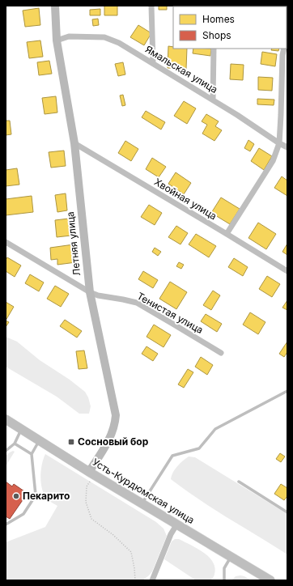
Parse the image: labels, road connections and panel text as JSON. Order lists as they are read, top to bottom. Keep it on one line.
{"streets":{"main road":["Усть-Курдюмская улица"],"street":["Ямальская улица","Хвойная улица","Летняя улица","Тенистая улица"]},"crossings":[["Ямальская улица","Летняя улица"],["Хвойная улица","Летняя улица"],["Летняя улица","Тенистая улица"],["Летняя улица","Усть-Курдюмская улица"]],"places":{"transit":["Сосновый бор"],"other":["Пекарито"]},"legend":["Homes","Shops"]}
